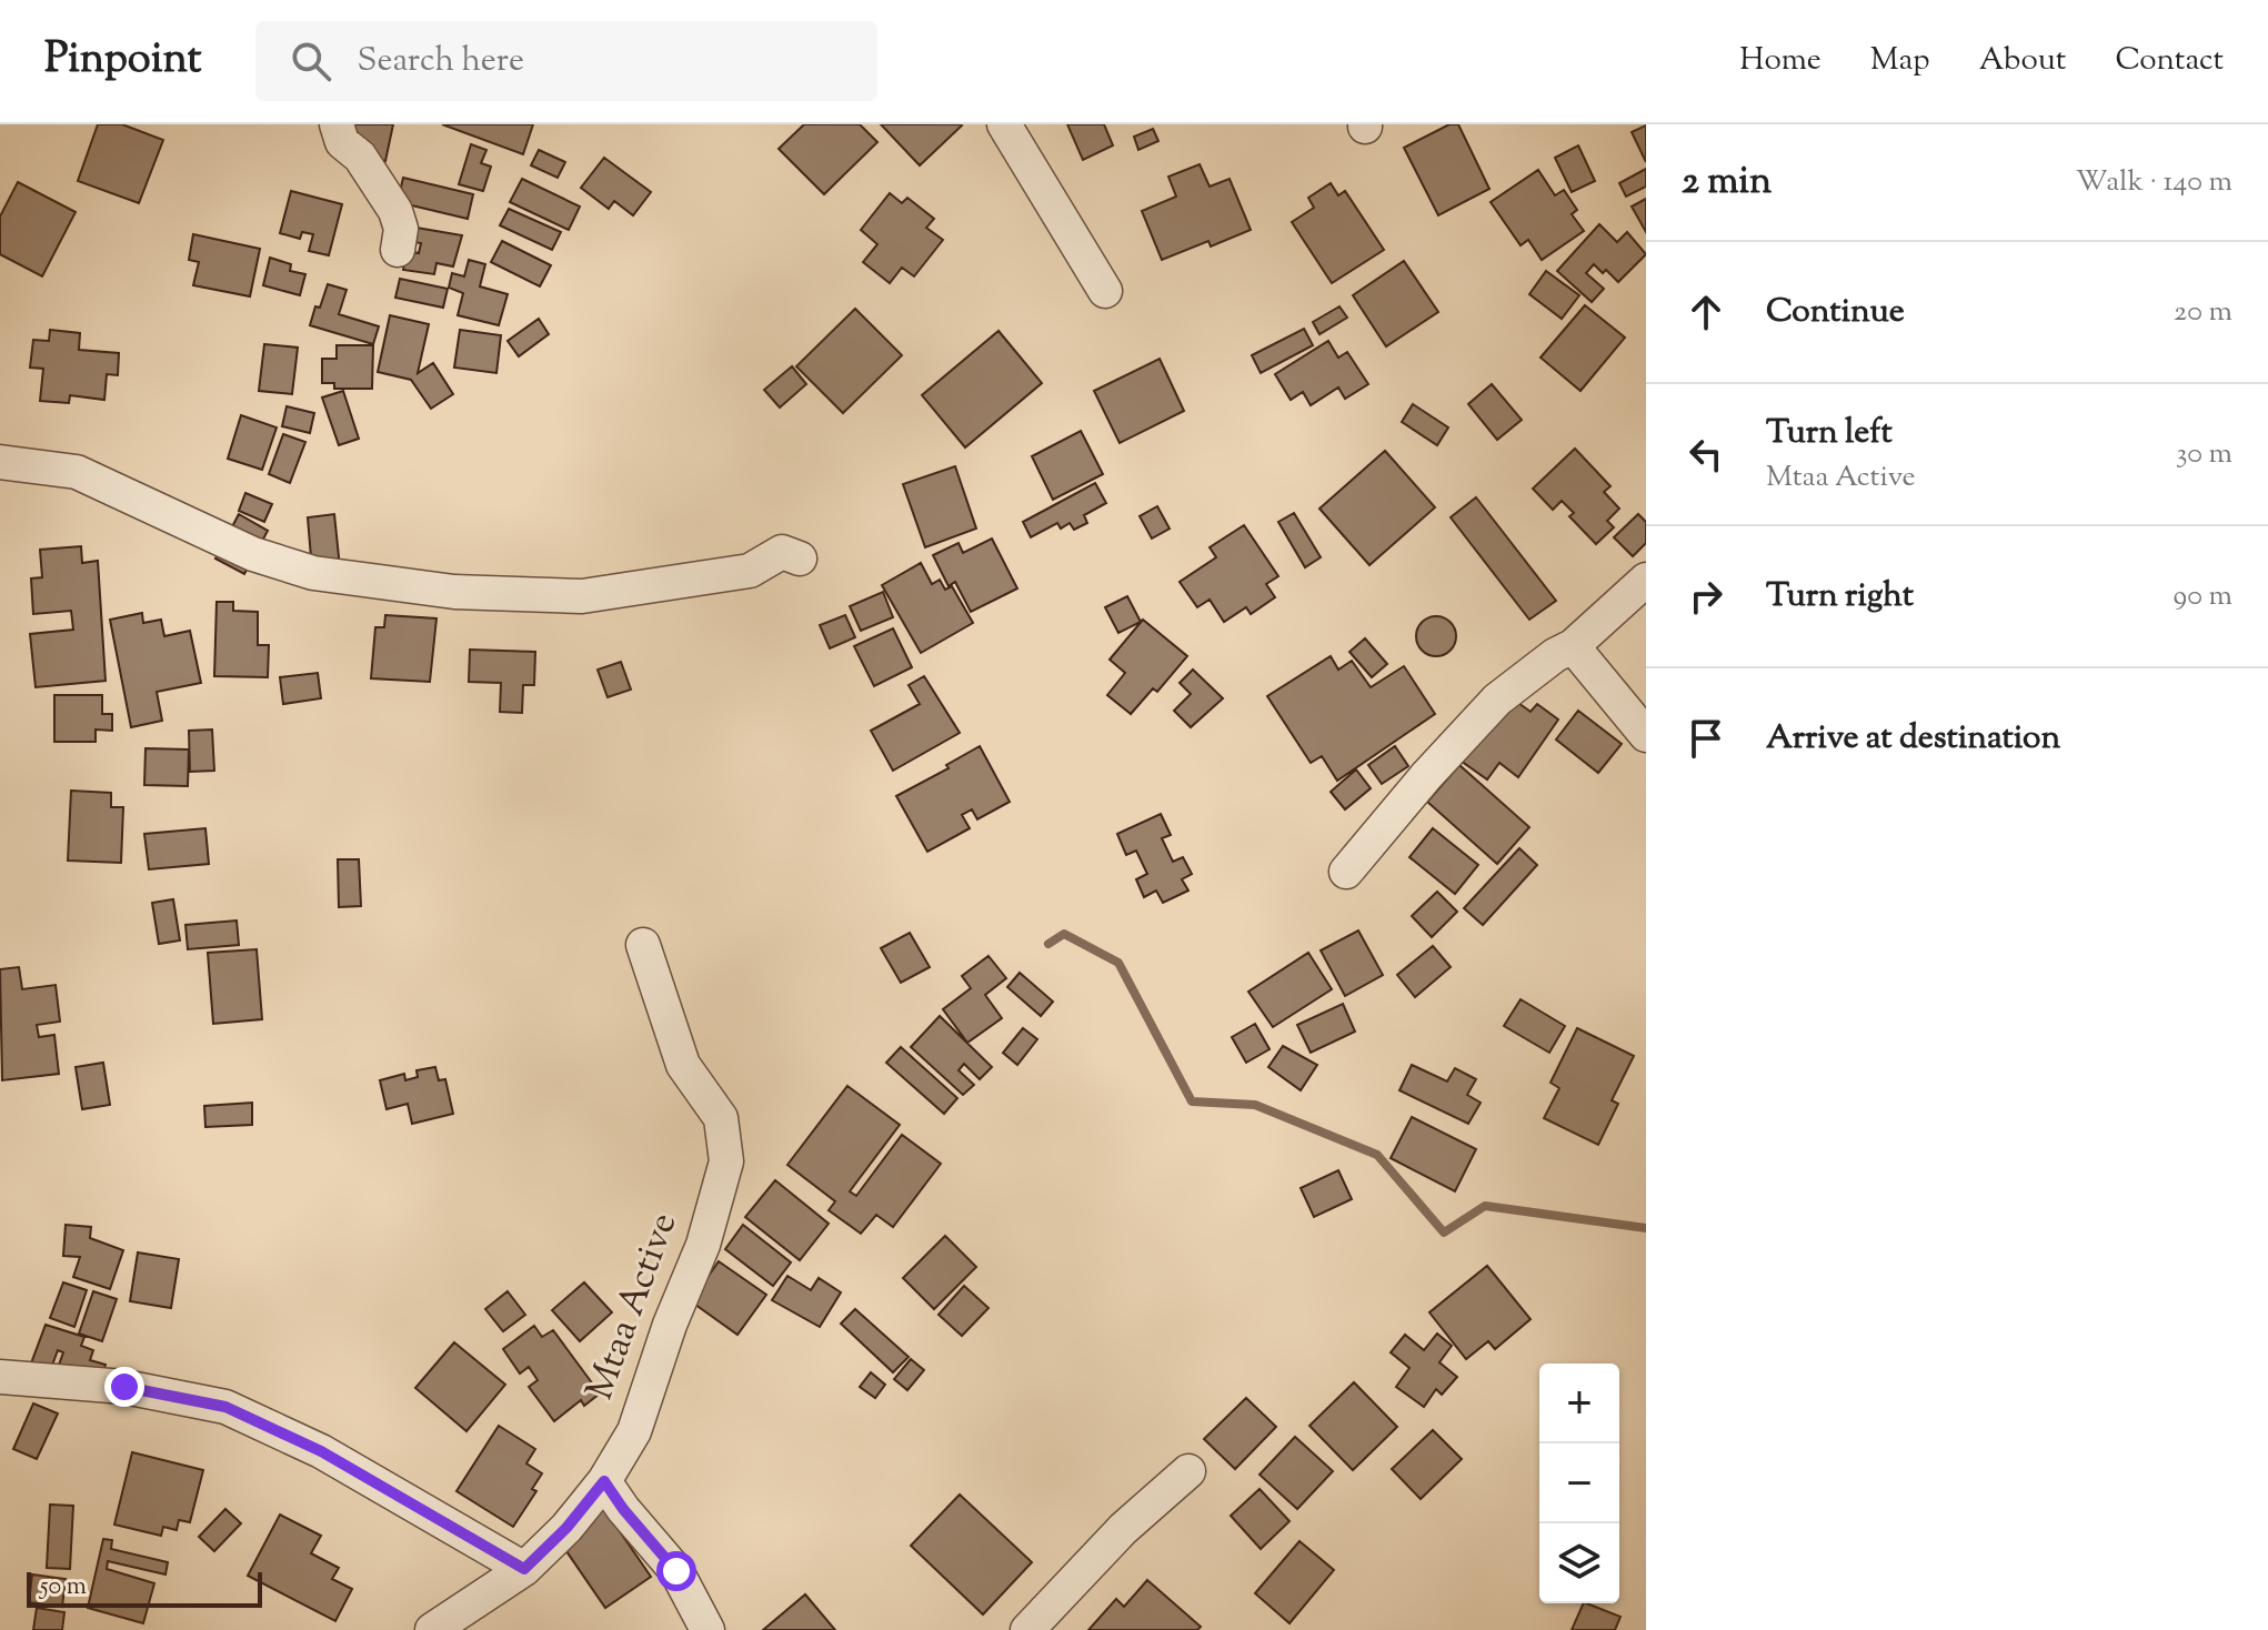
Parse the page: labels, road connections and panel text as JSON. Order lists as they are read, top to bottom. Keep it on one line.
{"streets":{"street":["Mtaa Active"]},"scale_bar":"50 m","page":{"header":"Pinpoint","search":"Search here","nav":["Home","Map","About","Contact"],"heading":["2 min","Walk · 140 m"],"list":[["Continue","20 m"],["Turn left","Mtaa Active","30 m"],["Turn right","90 m"],"Arrive at destination"],"map_buttons":["+","−"],"scale":"50 m"}}
